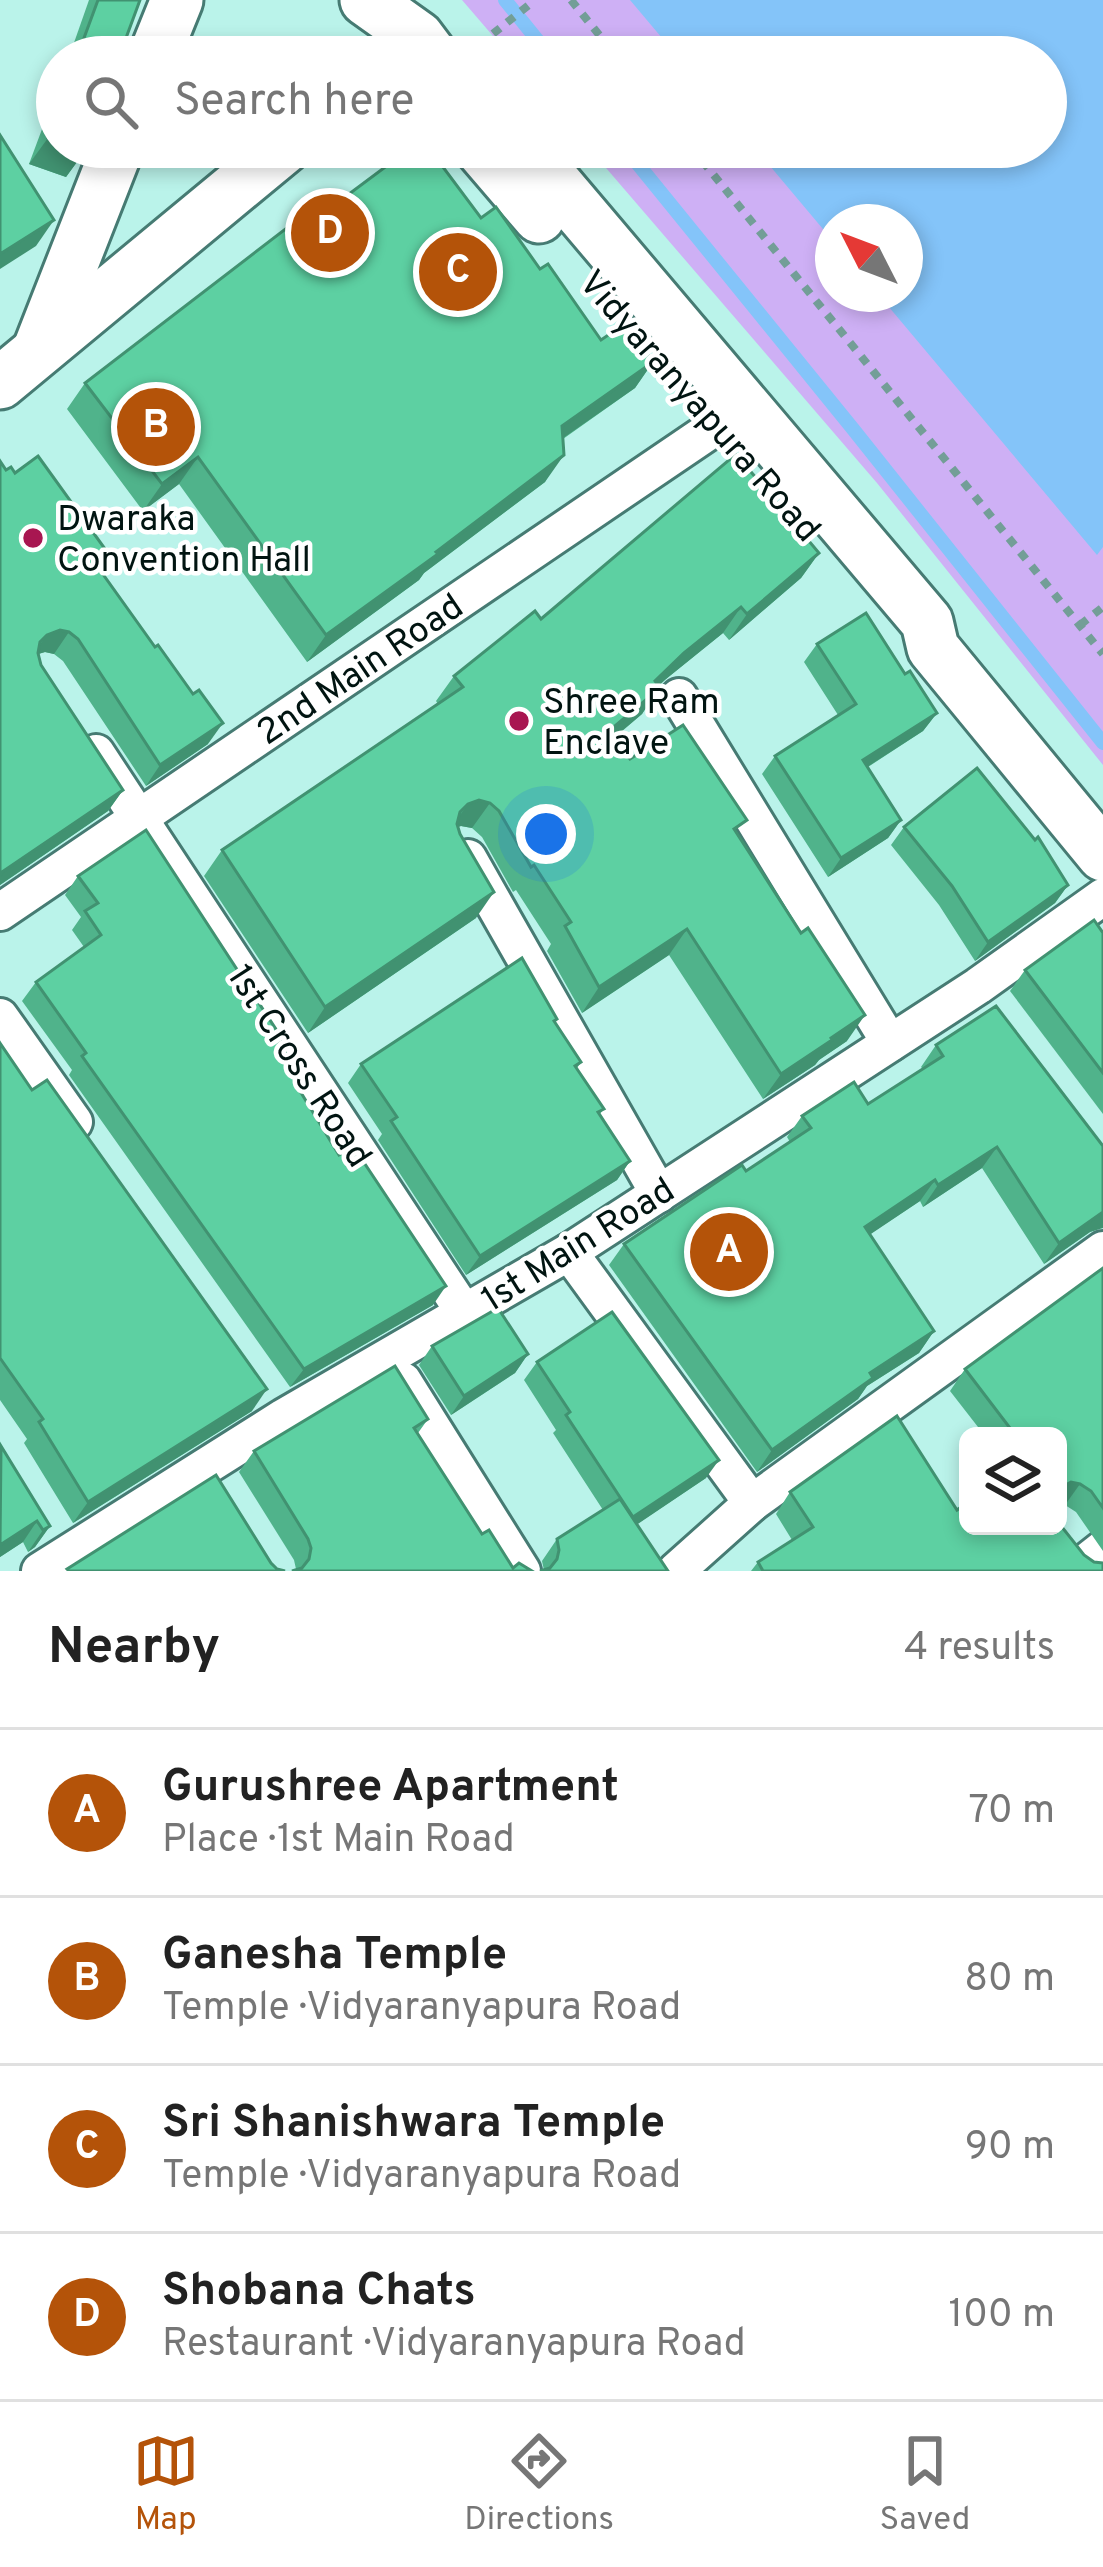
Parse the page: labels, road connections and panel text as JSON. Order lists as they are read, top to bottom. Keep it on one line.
{"streets":{"main road":["Vidyaranyapura Road"],"street":["2nd Main Road","1st Cross Road","1st Main Road"]},"crossings":[["Vidyaranyapura Road","2nd Main Road"],["2nd Main Road","1st Cross Road"],["1st Cross Road","1st Main Road"]],"places":["Dwaraka Convention Hall","Shree Ram Enclave"],"north":"top left","page":{"search":"Search here","pins":["D","C","B","A"],"heading":["Nearby","4 results"],"list":[{"mark":"A","name":"Gurushree Apartment","note":"Place · 1st Main Road","value":"70 m"},{"mark":"B","name":"Ganesha Temple","note":"Temple · Vidyaranyapura Road","value":"80 m"},{"mark":"C","name":"Sri Shanishwara Temple","note":"Temple · Vidyaranyapura Road","value":"90 m"},{"mark":"D","name":"Shobana Chats","note":"Restaurant · Vidyaranyapura Road","value":"100 m"}],"nav":["Map","Directions","Saved"]}}
